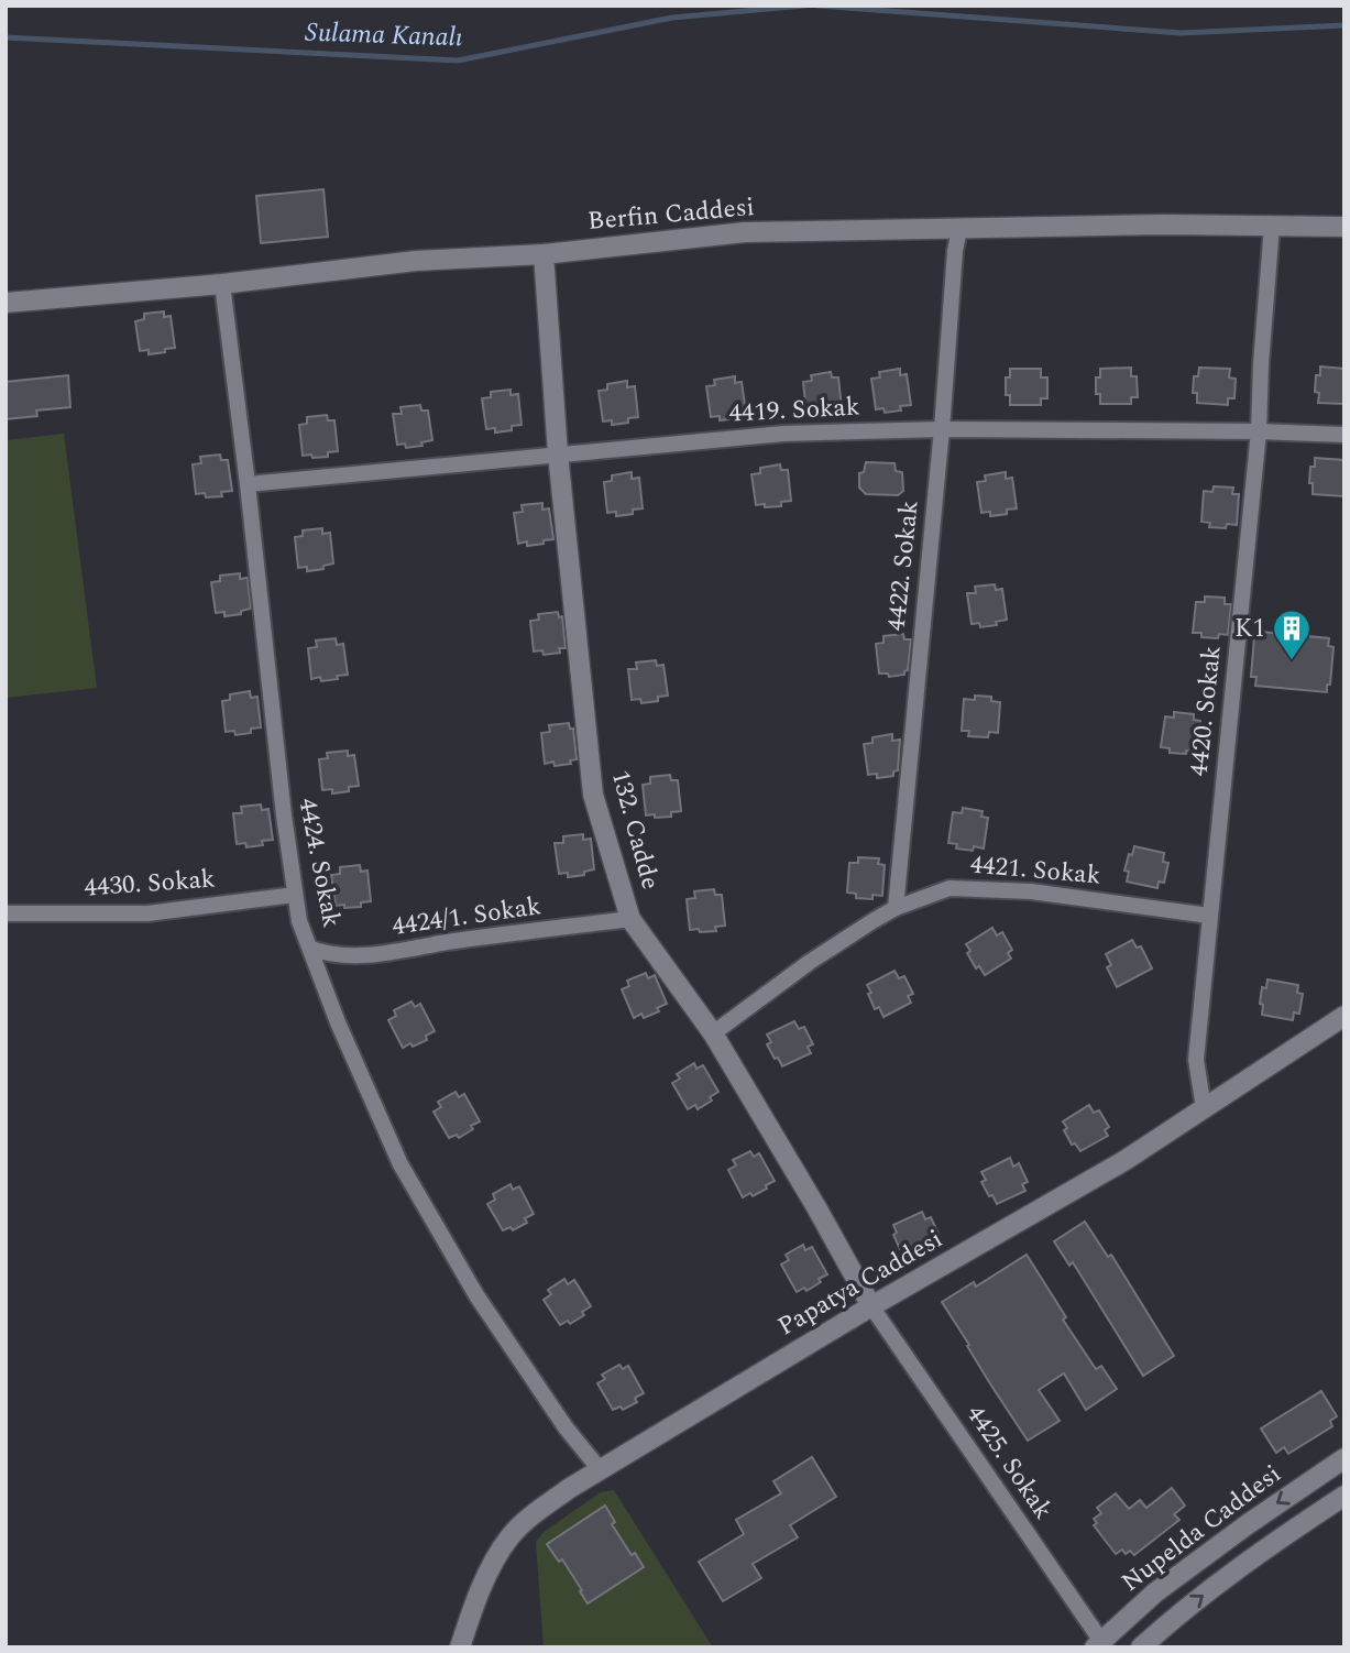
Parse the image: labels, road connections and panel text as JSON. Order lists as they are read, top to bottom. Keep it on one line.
{"streets":{"street":["Berfin Caddesi","4419. Sokak","4422. Sokak","4420. Sokak","132. Cadde","4424. Sokak","4421. Sokak","4430. Sokak","4424/1. Sokak","Papatya Caddesi","4425. Sokak","Nupelda Caddesi"]},"crossings":[["Berfin Caddesi","4422. Sokak"],["Berfin Caddesi","4420. Sokak"],["Berfin Caddesi","132. Cadde"],["Berfin Caddesi","4424. Sokak"],["4419. Sokak","4422. Sokak"],["4419. Sokak","4420. Sokak"],["4419. Sokak","132. Cadde"],["4419. Sokak","4424. Sokak"],["4422. Sokak","4421. Sokak"],["4420. Sokak","4421. Sokak"],["4420. Sokak","Papatya Caddesi"],["132. Cadde","4421. Sokak"],["132. Cadde","4424/1. Sokak"],["132. Cadde","Papatya Caddesi"],["132. Cadde","4425. Sokak"],["4424. Sokak","4430. Sokak"],["4424. Sokak","4424/1. Sokak"],["4424. Sokak","Papatya Caddesi"],["Papatya Caddesi","4425. Sokak"],["4425. Sokak","Nupelda Caddesi"]],"water":["Sulama Kanalı"],"places":{"building":["K1"]}}
